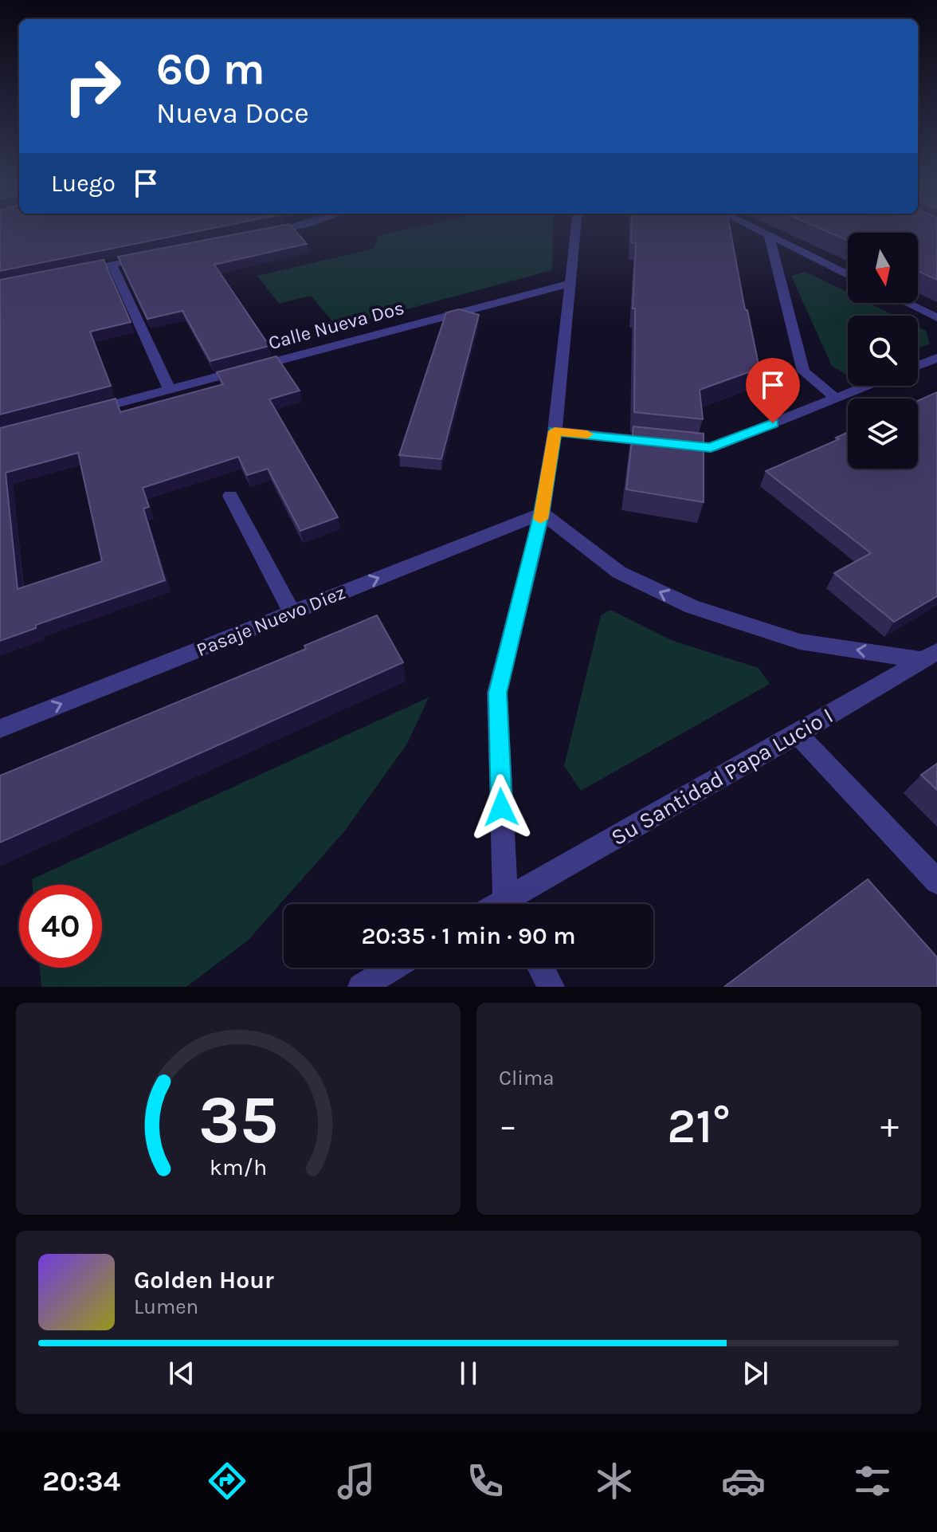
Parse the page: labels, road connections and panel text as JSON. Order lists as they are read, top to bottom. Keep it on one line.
{"streets":{"street":["Calle Nueva Dos","Pasaje Nuevo Diez","Su Santidad Papa Lucio I"]},"one_way":["Pasaje Nuevo Diez"],"north":"bottom","page":{"turn":["60 m","Nueva Doce"],"then":"Luego","limit":"40","trip":"20:35 · 1 min · 90 m","tile":"Clima","heat":["−","21°","+"],"song":["Golden Hour","Lumen"],"tabs":"20:34","gauge":["35","km/h"]}}
